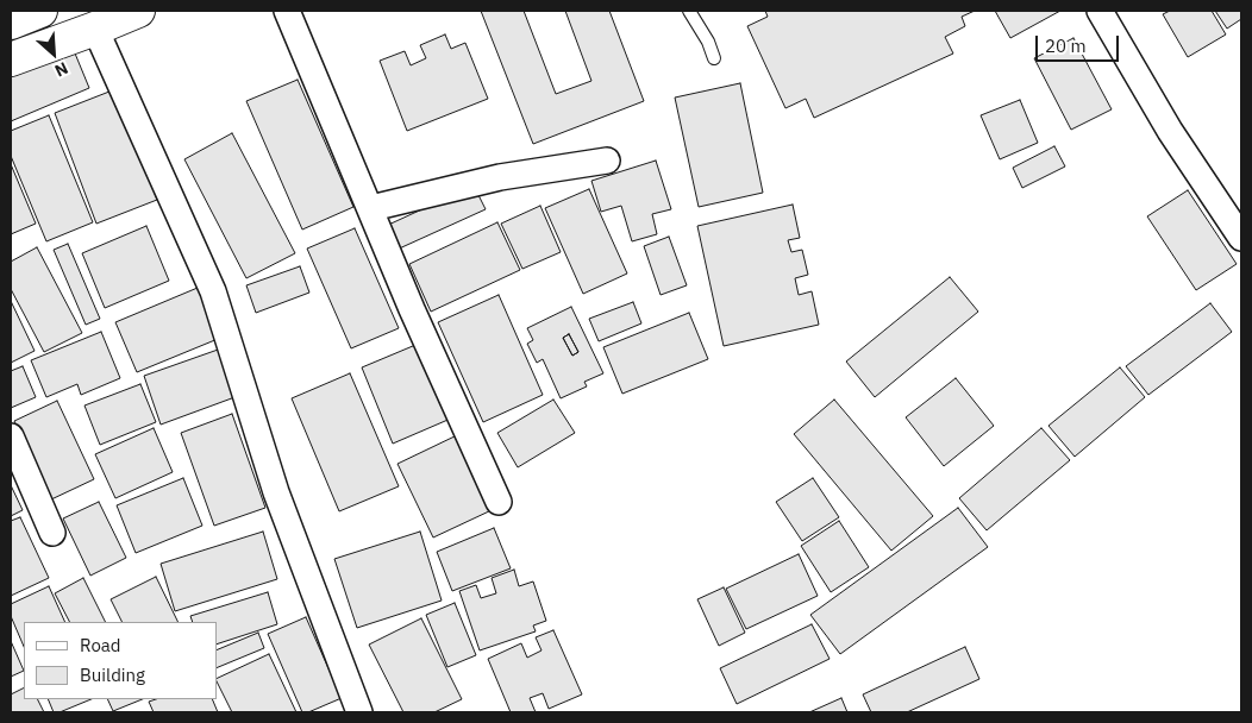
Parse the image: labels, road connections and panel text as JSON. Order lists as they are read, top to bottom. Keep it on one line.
{"legend":["Road","Building"],"scale_bar":"20 m","north":"bottom right"}
